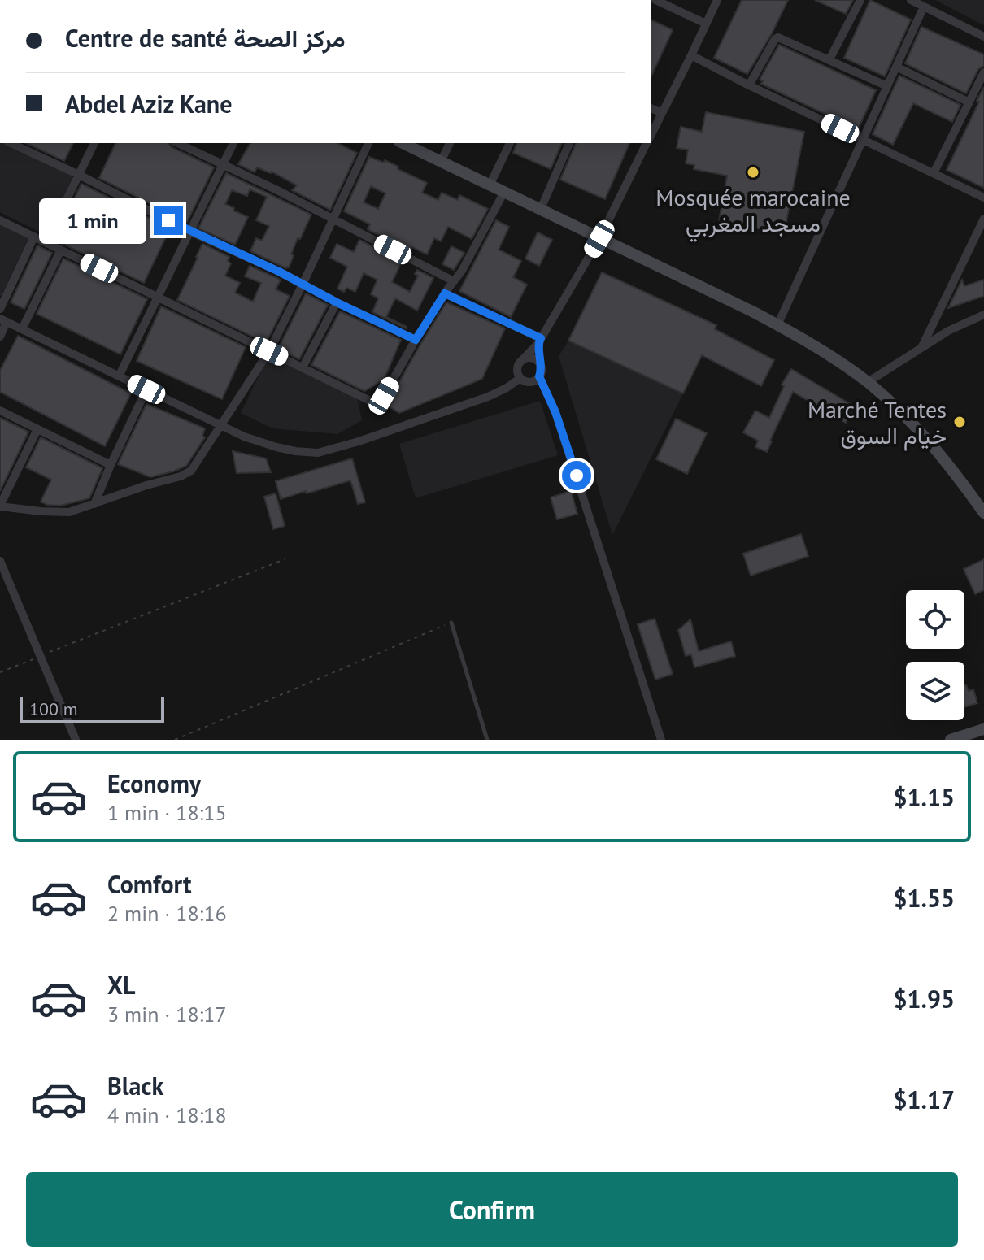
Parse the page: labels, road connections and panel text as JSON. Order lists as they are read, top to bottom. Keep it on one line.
{"places":["Mosquée marocaine مسجد المغربي","Marché Tentes خيام السوق"],"scale_bar":"100 m","page":{"banner":["Centre de santé مركز الصحة","Abdel Aziz Kane"],"bubble":"1 min","scale":"100 m","list":[{"name":"Economy","note":"1 min · 18:15","value":"$1.15"},{"name":"Comfort","note":"2 min · 18:16","value":"$1.55"},{"name":"XL","note":"3 min · 18:17","value":"$1.95"},{"name":"Black","note":"4 min · 18:18","value":"$1.17"}],"buttons":"Confirm"}}
